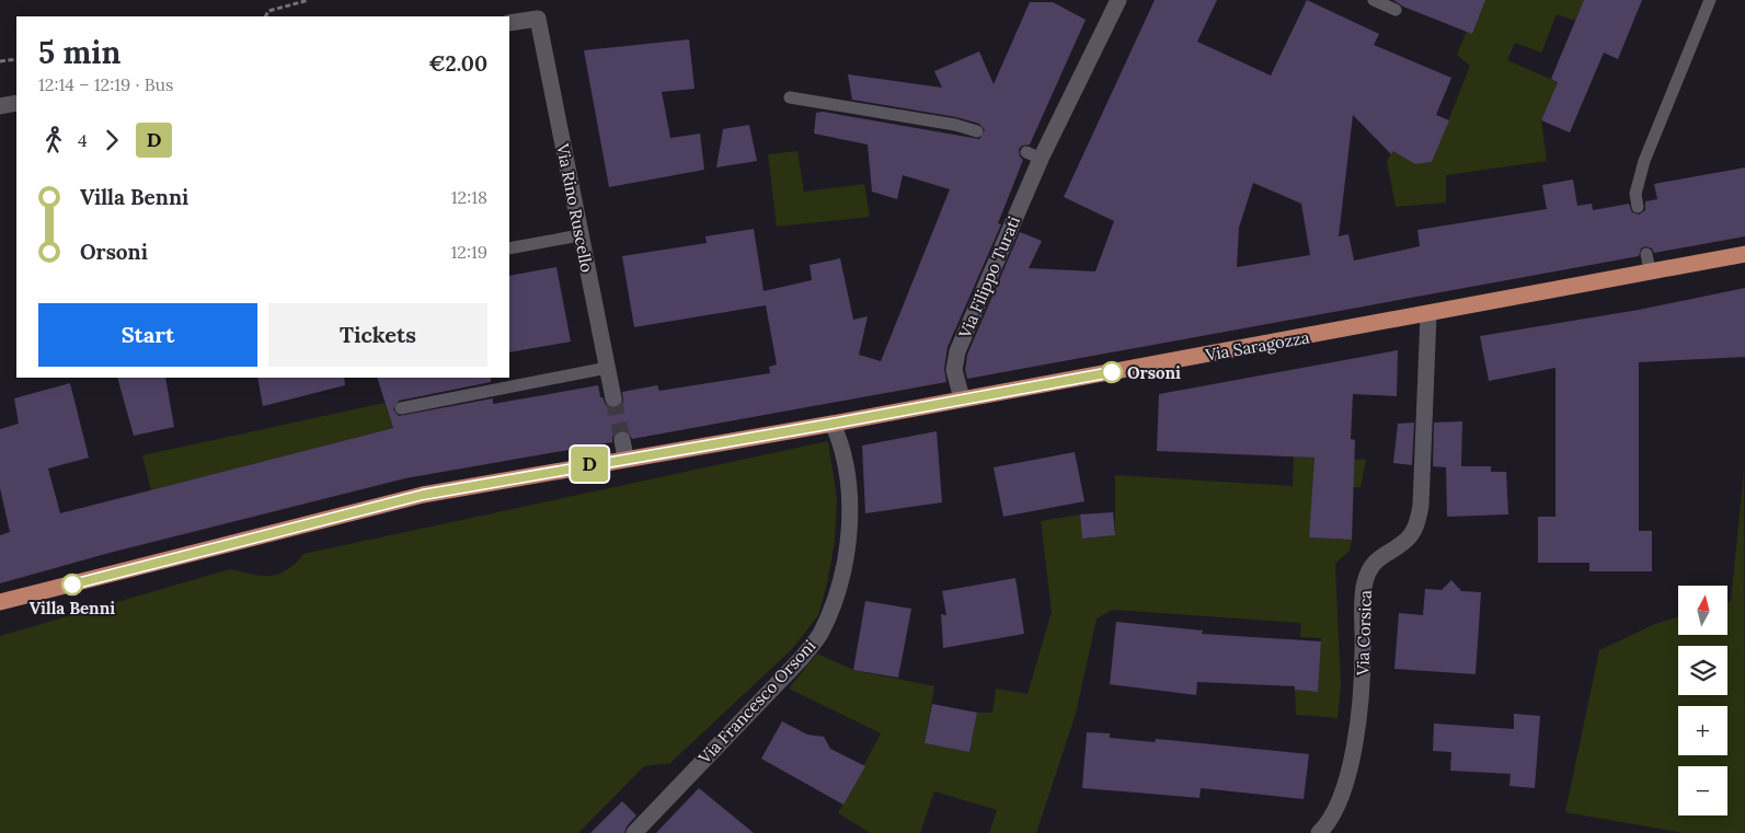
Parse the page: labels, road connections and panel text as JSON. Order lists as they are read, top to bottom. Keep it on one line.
{"streets":{"main road":["Via Saragozza"],"street":["Via Rino Ruscello","Via Filippo Turati","Via Corsica","Via Francesco Orsoni"]},"crossings":[["Via Filippo Turati","Via Saragozza"],["Via Saragozza","Via Corsica"],["Via Saragozza","Via Francesco Orsoni"]],"places":["Orsoni","Villa Benni"],"lines":["bus line D"],"north":"top","page":{"on_map":"D","heading":["5 min","12:14 – 12:19 · Bus","€2.00"],"legs":["4","D"],"list":[{"name":"Villa Benni","value":"12:18"},{"name":"Orsoni","value":"12:19"}],"buttons":["Start","Tickets"],"map_buttons":["+","−"]}}
